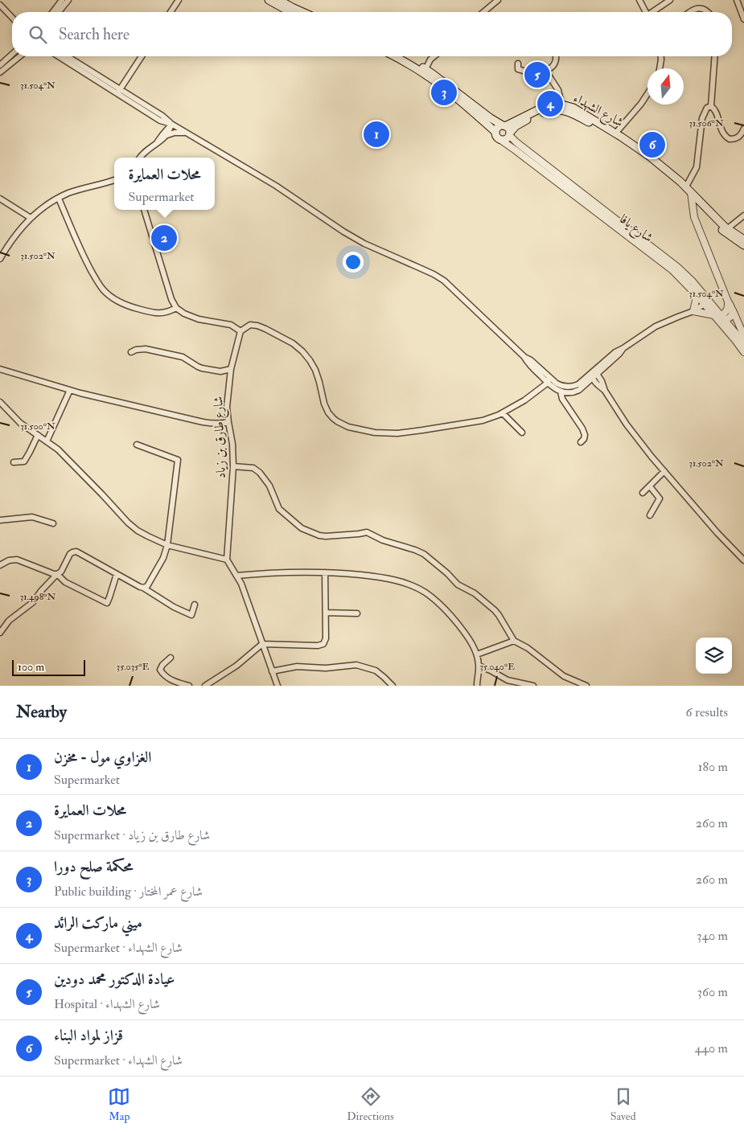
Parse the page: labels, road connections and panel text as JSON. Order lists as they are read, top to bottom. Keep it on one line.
{"streets":{"main road":["شارع الشهداء"],"street":["شارع يافا","شارع طارق بن زياد"]},"crossings":[["شارع الشهداء","شارع يافا"]],"scale_bar":"100 m","north":"top","page":{"search":"Search here","pins":["5","3","4","1","6","2"],"popup":["محلات العمايرة","Supermarket"],"scale":"100 m","heading":["Nearby","6 results"],"list":[{"mark":"1","name":"الغزاوي مول - مخزن","note":"Supermarket","value":"180 m"},{"mark":"2","name":"محلات العمايرة","note":"Supermarket · شارع طارق بن زياد","value":"260 m"},{"mark":"3","name":"محكمة صلح دورا","note":"Public building · شارع عمر المختار","value":"260 m"},{"mark":"4","name":"ميني ماركت الرائد","note":"Supermarket · شارع الشهداء","value":"340 m"},{"mark":"5","name":"عيادة الدكتور محمد دودين","note":"Hospital · شارع الشهداء","value":"360 m"},{"mark":"6","name":"قزاز لمواد البناء","note":"Supermarket · شارع الشهداء","value":"440 m"}],"nav":["Map","Directions","Saved"]},"coordinates":["31.504°N","31.506°N","31.502°N","31.500°N","31.498°N","35.035°E","35.040°E"]}
